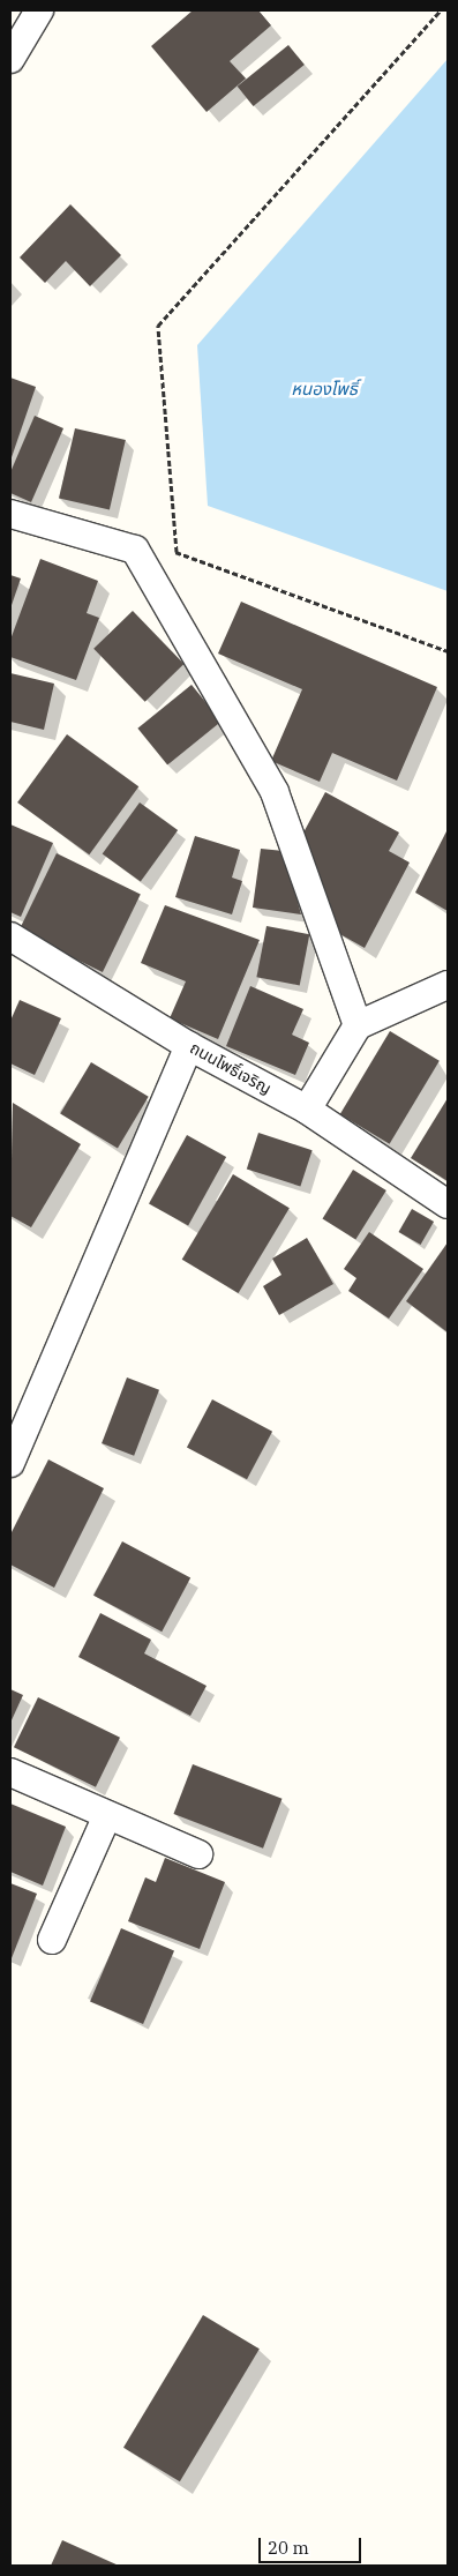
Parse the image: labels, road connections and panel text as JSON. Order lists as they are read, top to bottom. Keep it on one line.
{"streets":{"street":["ถนนโพธิ์เจริญ"]},"water":["หนองโพธิ์"],"scale_bar":"20 m"}
